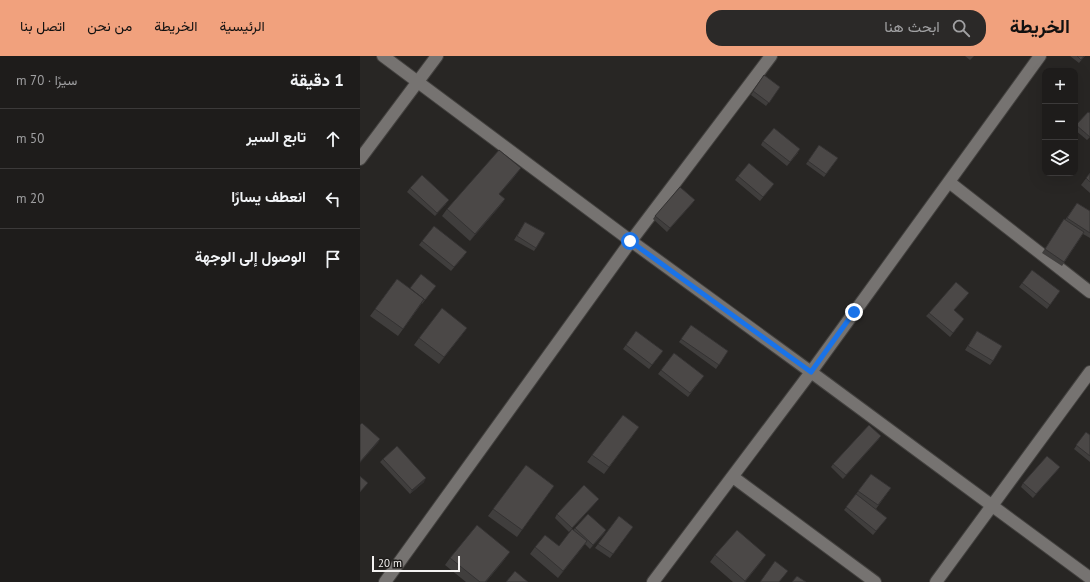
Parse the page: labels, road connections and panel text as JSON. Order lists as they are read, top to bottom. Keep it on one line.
{"scale_bar":"20 m","page":{"header":"الخريطة","search":"ابحث هنا","nav":["الرئيسية","الخريطة","من نحن","اتصل بنا"],"heading":["1 دقيقة","سيرًا · 70 m"],"map_buttons":["+","−"],"list":[["تابع السير","50 m"],["انعطف يسارًا","20 m"],"الوصول إلى الوجهة"],"scale":"20 m"}}
